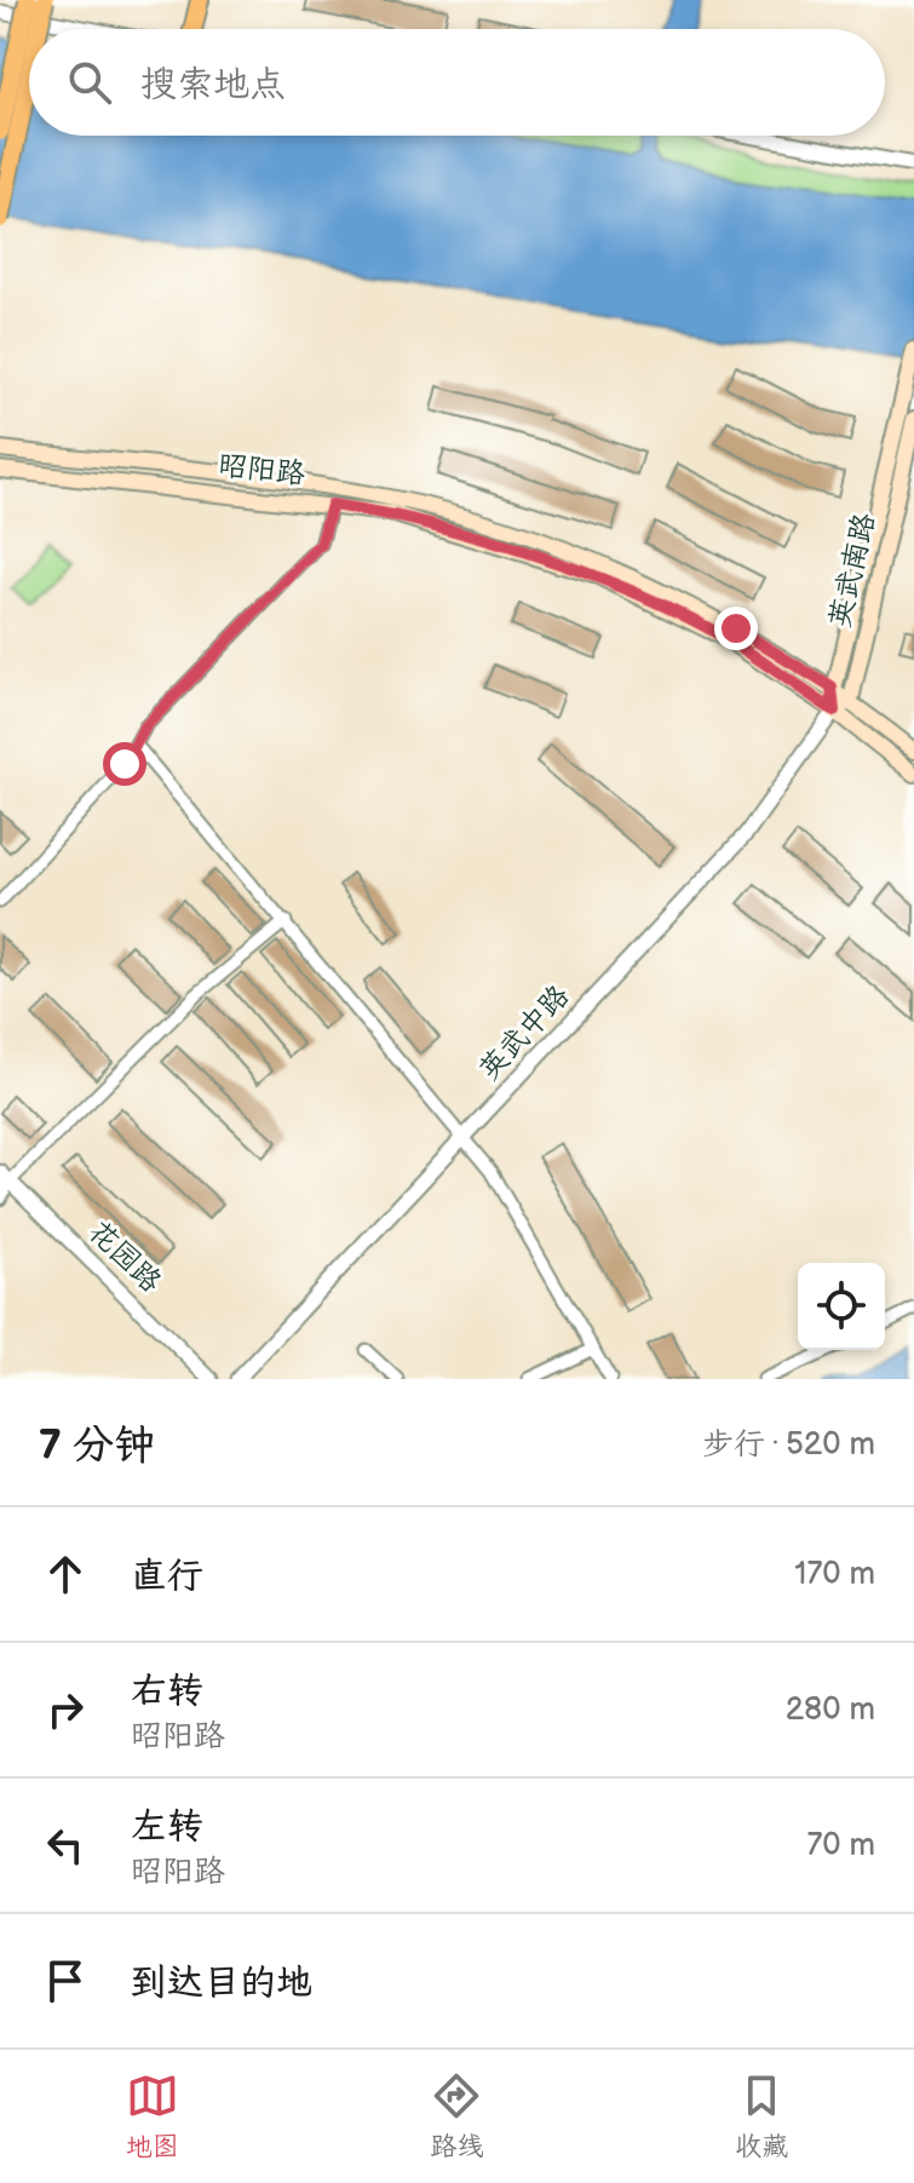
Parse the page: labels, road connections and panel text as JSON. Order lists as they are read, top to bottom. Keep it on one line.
{"streets":{"main road":["昭阳路","英武南路"],"street":["英武中路","花园路"]},"crossings":[["昭阳路","英武南路"],["昭阳路","英武中路"],["英武南路","英武中路"]],"page":{"search":"搜索地点","heading":["7 分钟","步行 · 520 m"],"list":[["直行","170 m"],["右转","昭阳路","280 m"],["左转","昭阳路","70 m"],"到达目的地"],"nav":["地图","路线","收藏"]}}
